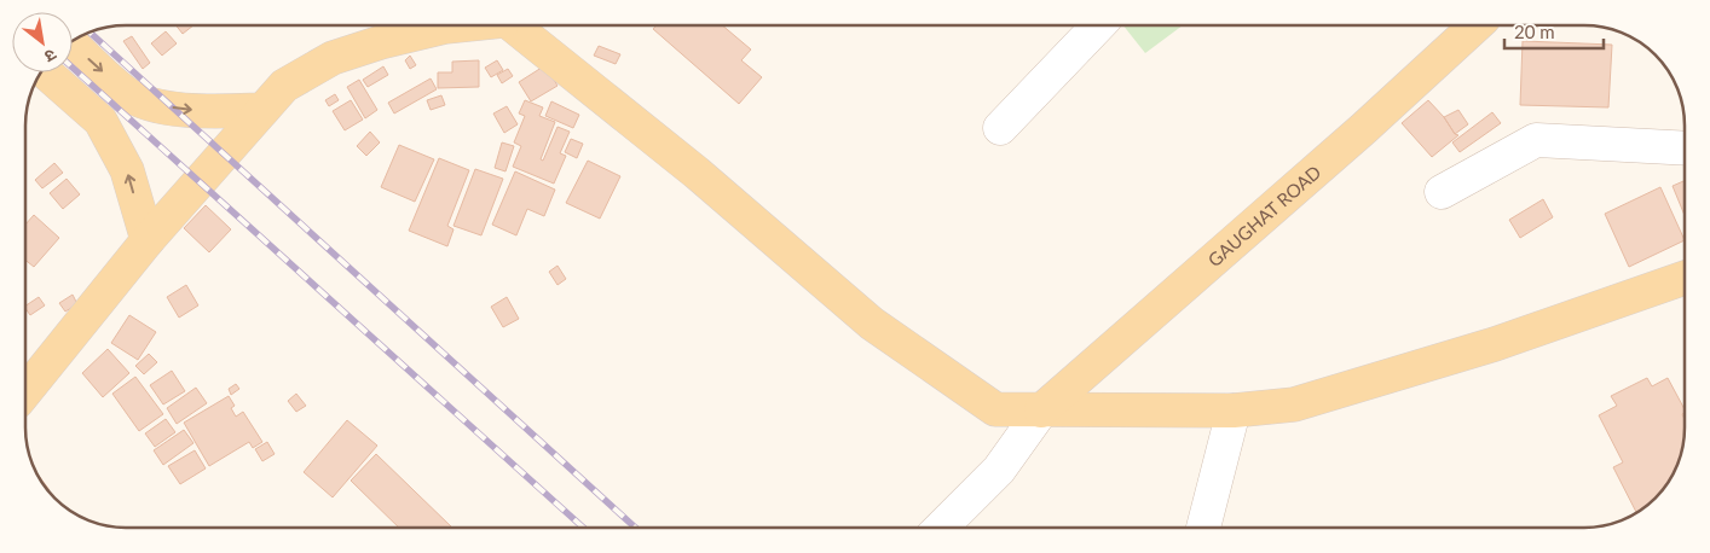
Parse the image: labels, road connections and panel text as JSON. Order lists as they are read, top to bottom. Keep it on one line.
{"streets":{"main road":["GAUGHAT ROAD"]},"scale_bar":"20 m","north":"bottom right"}
